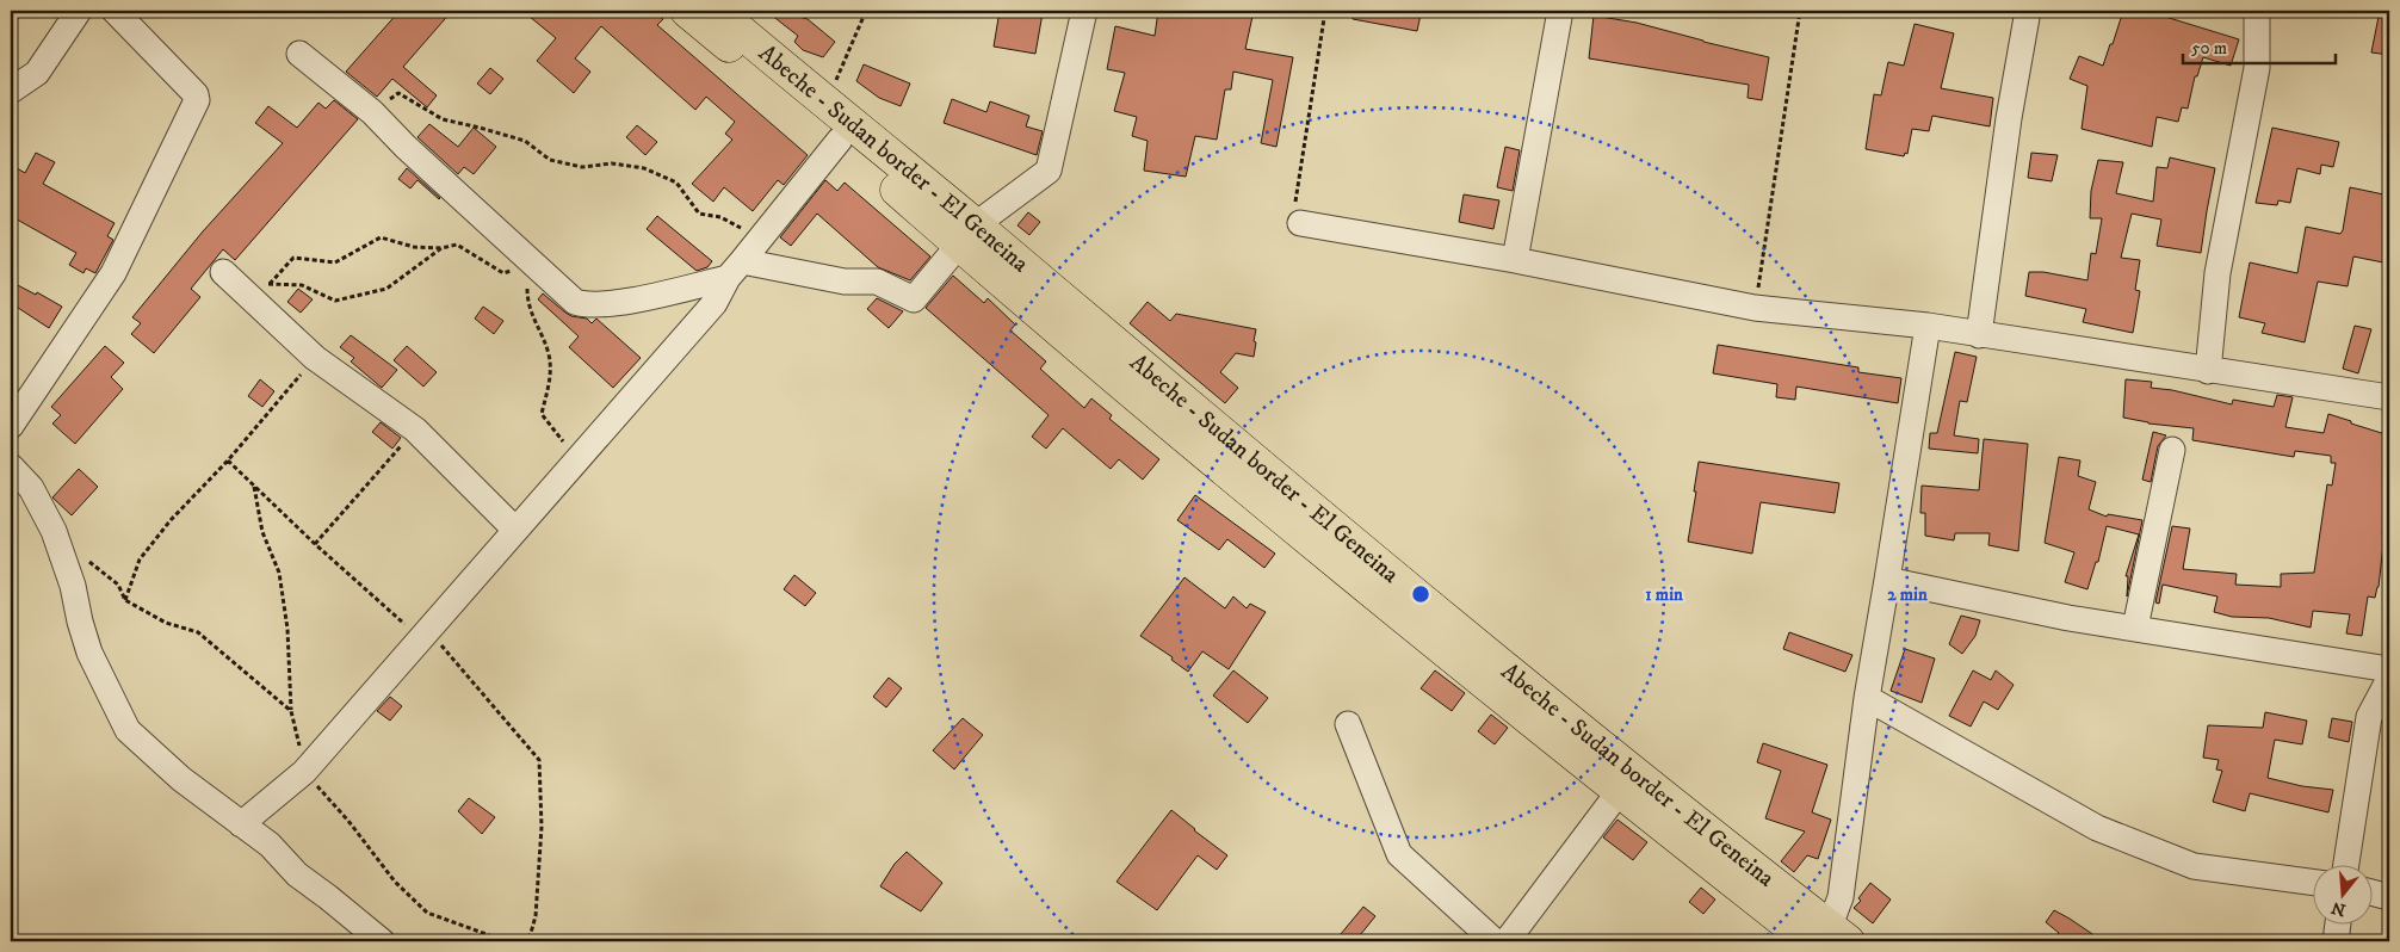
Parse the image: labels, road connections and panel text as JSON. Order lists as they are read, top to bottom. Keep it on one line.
{"streets":{"highway":["Abeche - Sudan border - El Geneina"]},"scale_bar":"50 m","north":"bottom","rings":["1 min","2 min"]}
